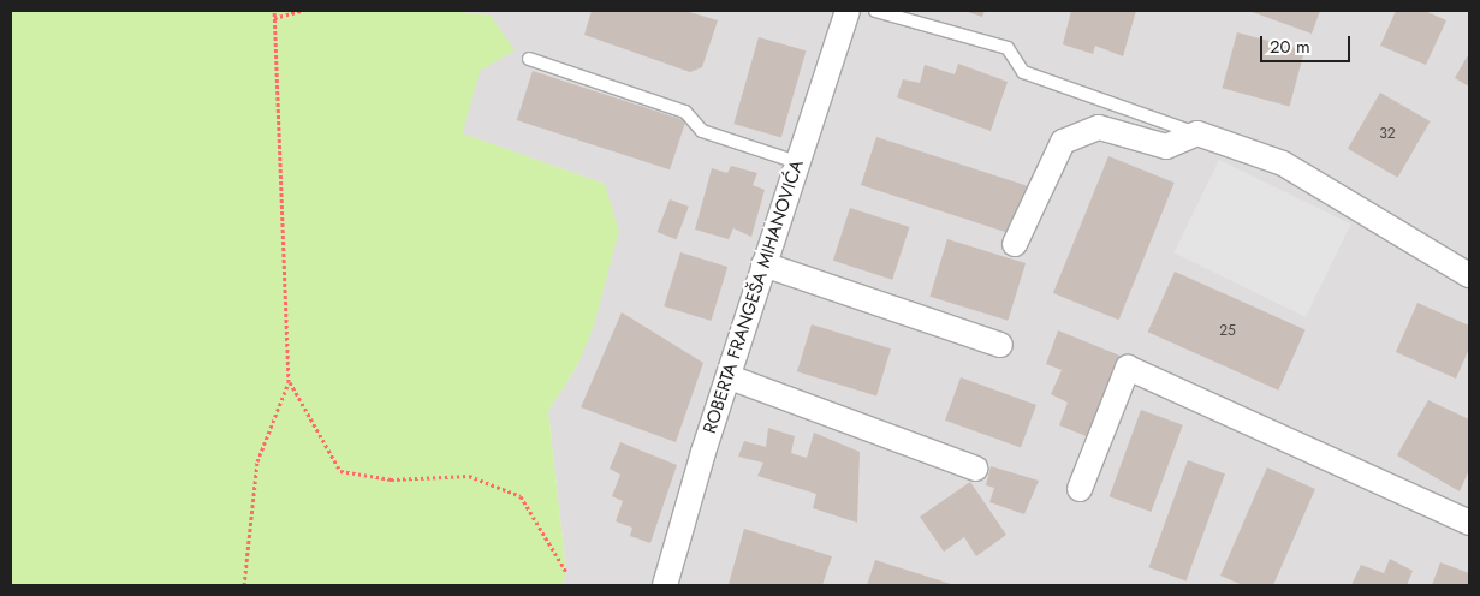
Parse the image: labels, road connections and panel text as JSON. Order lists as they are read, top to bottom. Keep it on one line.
{"streets":{"street":["ROBERTA FRANGEŠA MIHANOVIĆA"]},"house_numbers":["32","25"],"scale_bar":"20 m"}
